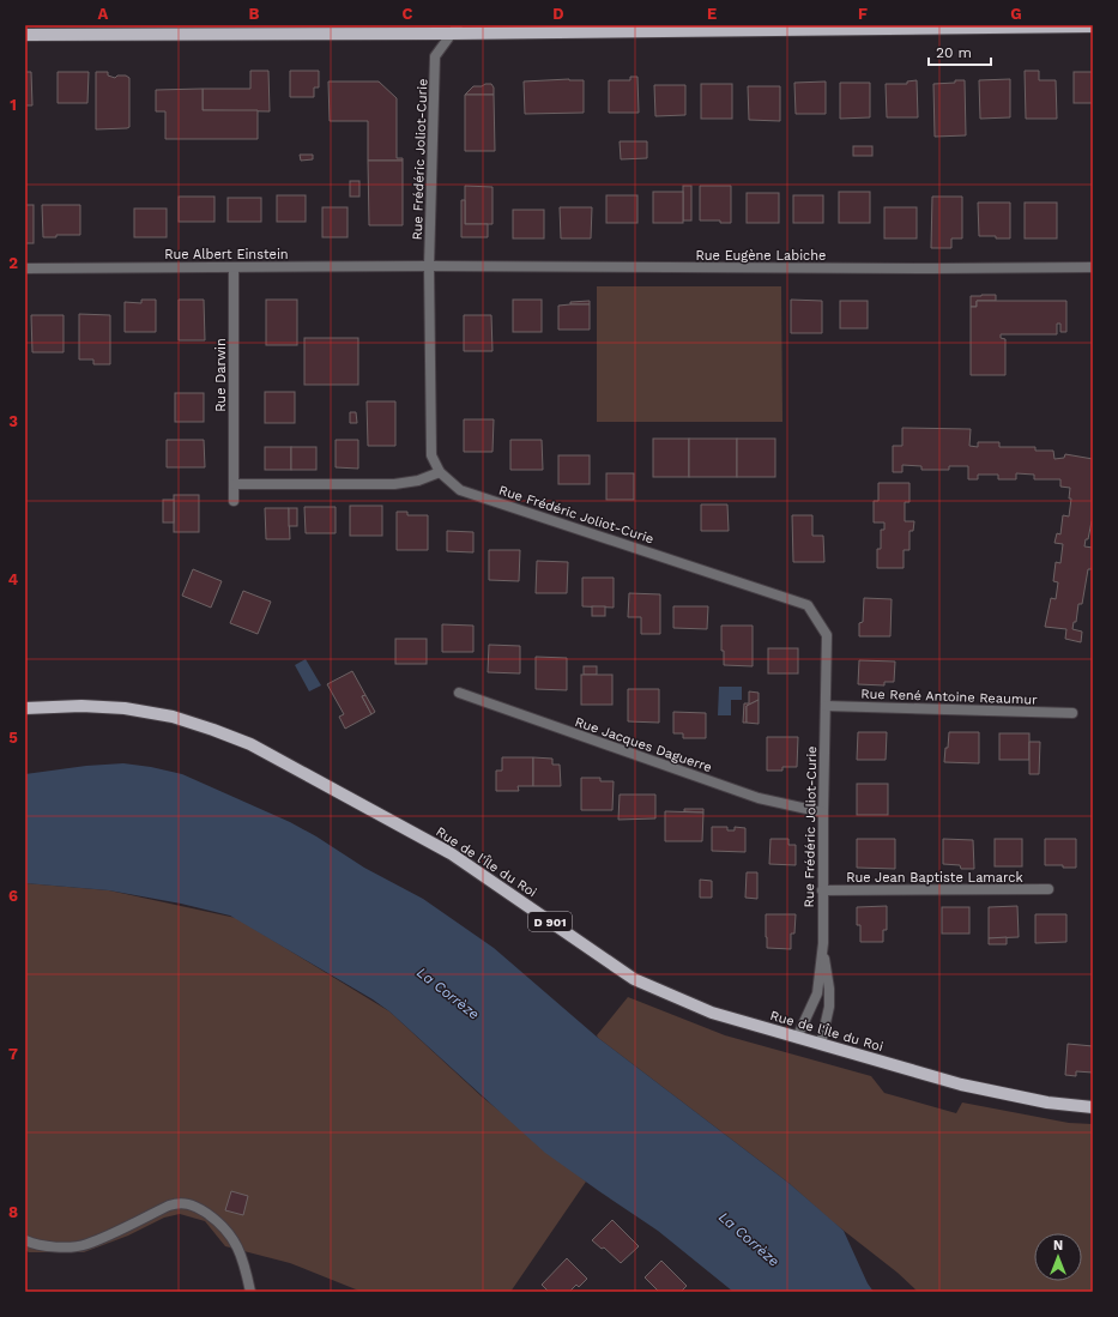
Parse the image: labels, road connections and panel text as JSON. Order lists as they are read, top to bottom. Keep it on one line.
{"streets":{"main road":["Rue de l'Île du Roi","D 901"],"street":["Rue Frédéric Joliot-Curie","Rue Albert Einstein","Rue Eugène Labiche","Rue Darwin","Rue René Antoine Reaumur","Rue Jacques Daguerre","Rue Jean Baptiste Lamarck"]},"crossings":[["Rue Frédéric Joliot-Curie","Rue Albert Einstein"],["Rue Frédéric Joliot-Curie","Rue Eugène Labiche"],["Rue Frédéric Joliot-Curie","Rue René Antoine Reaumur"],["Rue Frédéric Joliot-Curie","Rue Jacques Daguerre"],["Rue Frédéric Joliot-Curie","Rue de l'Île du Roi"],["Rue Frédéric Joliot-Curie","Rue Jean Baptiste Lamarck"],["Rue Albert Einstein","Rue Eugène Labiche"],["Rue Albert Einstein","Rue Darwin"]],"water":["La Corrèze"],"scale_bar":"20 m","north":"top","grid":{"columns":["A","B","C","D","E","F","G"],"rows":["1","2","3","4","5","6","7","8"]}}
